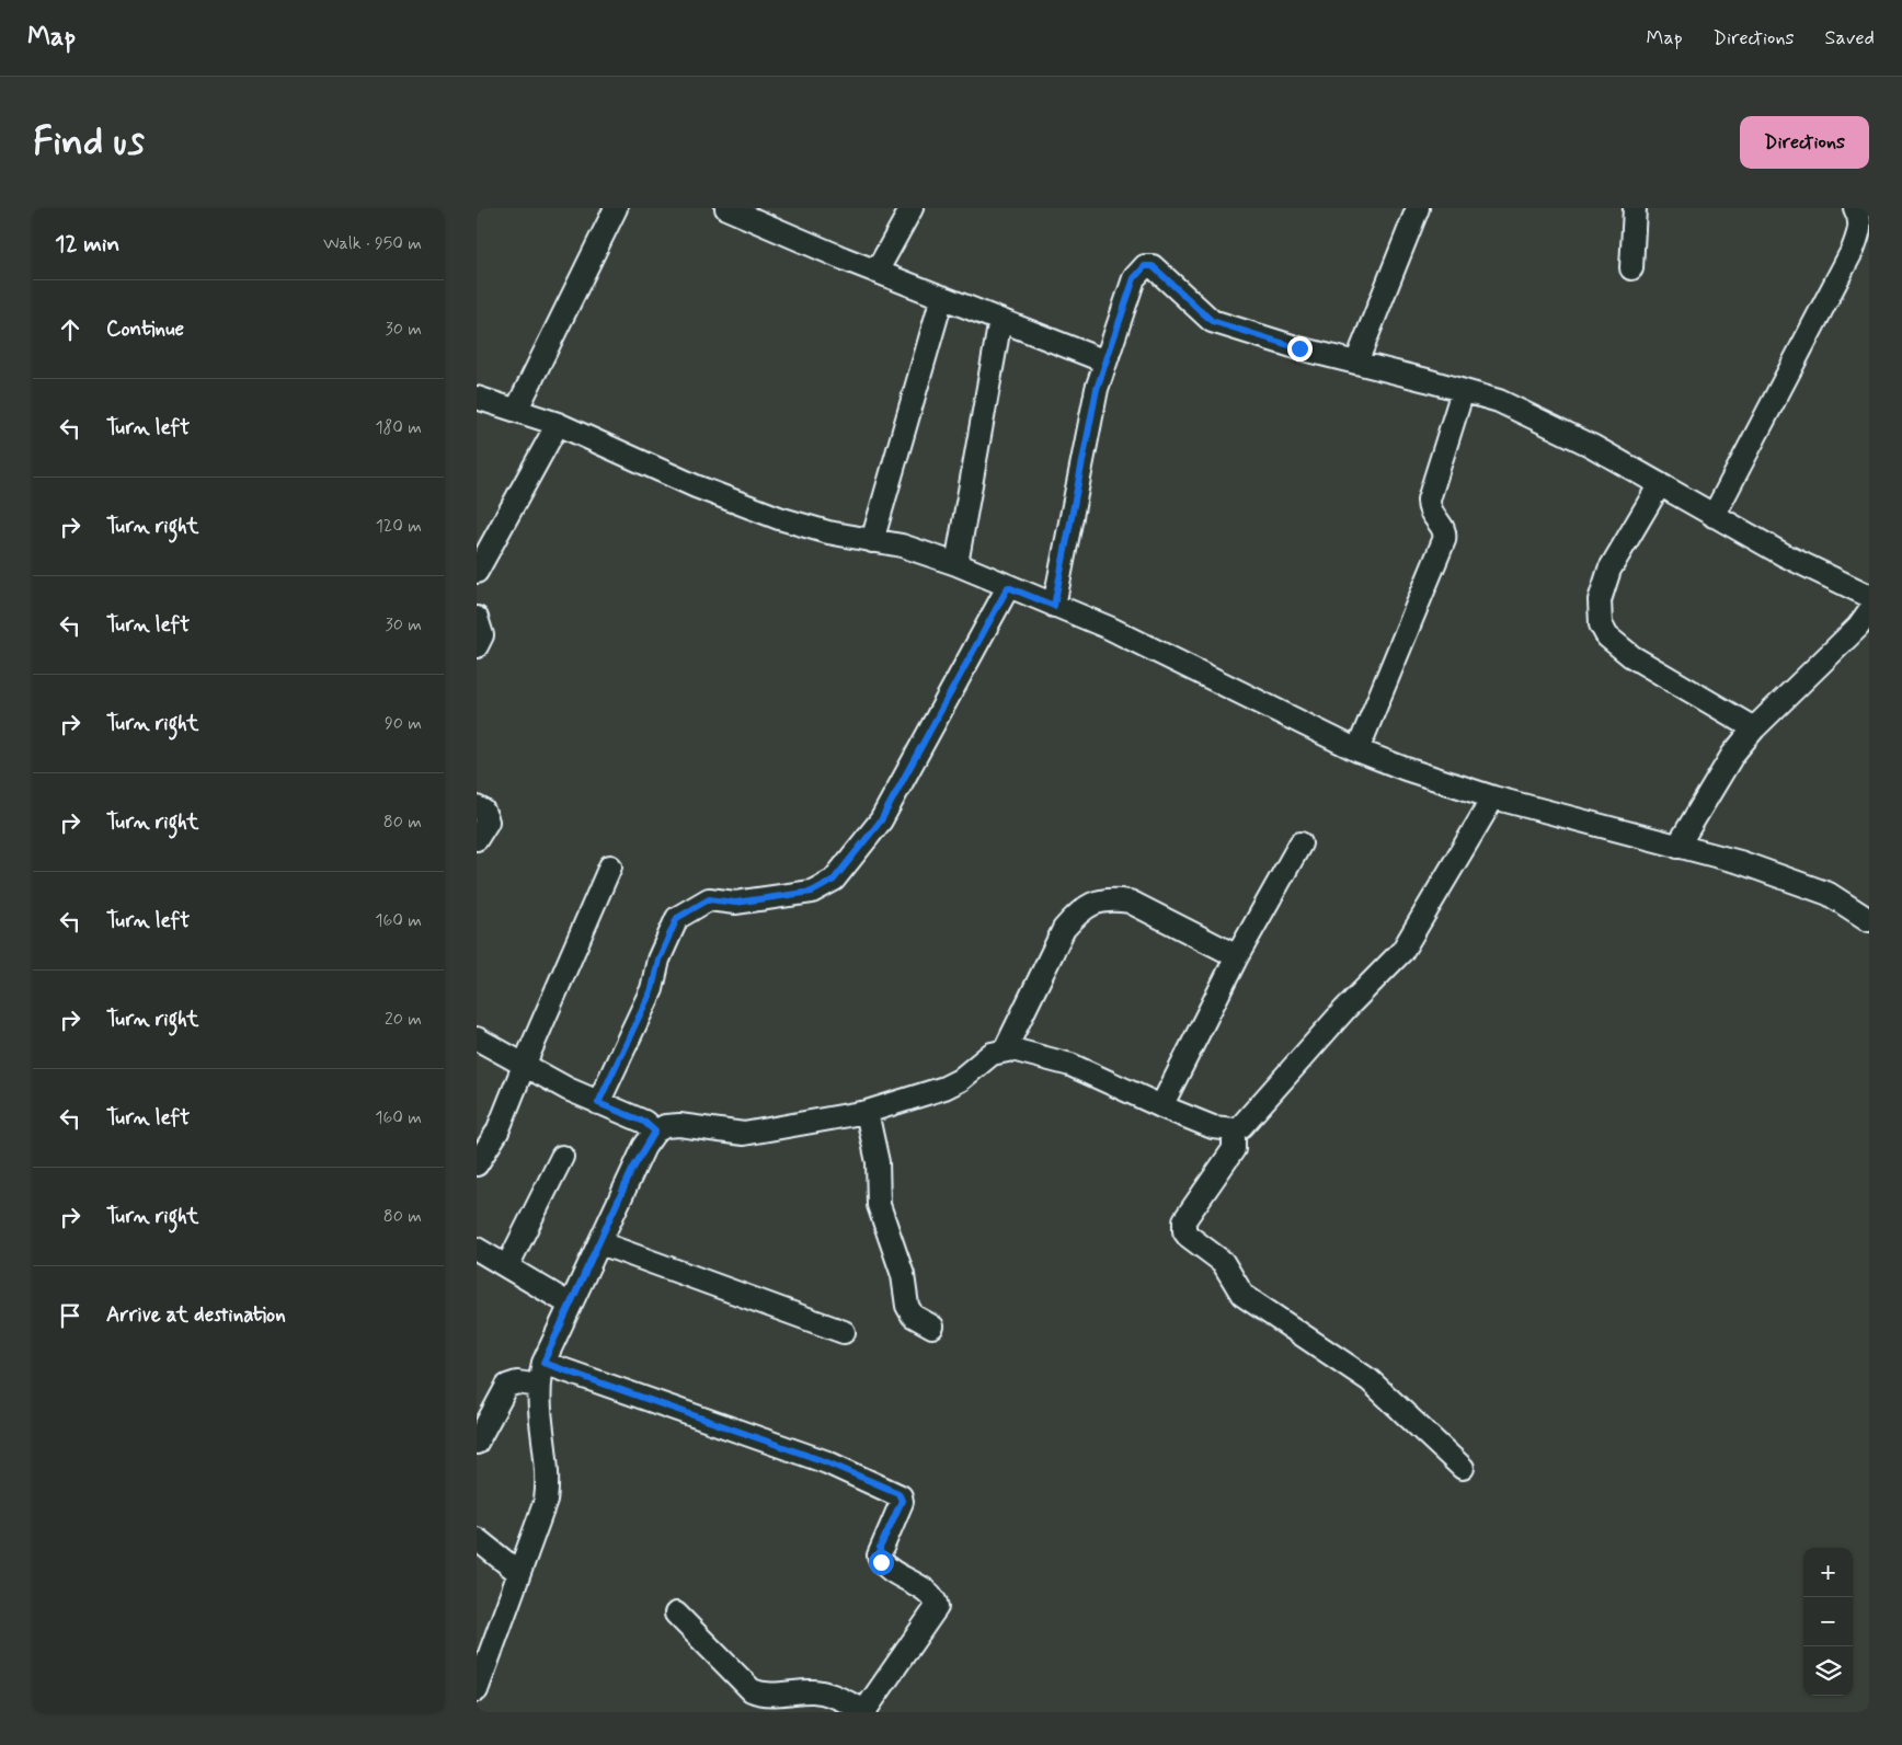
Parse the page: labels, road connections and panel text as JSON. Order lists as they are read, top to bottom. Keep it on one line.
{"page":{"header":"Map","nav":["Map","Directions","Saved"],"buttons":"Directions","title":"Find us","heading":["12 min","Walk · 950 m"],"list":[["Continue","30 m"],["Turn left","180 m"],["Turn right","120 m"],["Turn left","30 m"],["Turn right","90 m"],["Turn right","80 m"],["Turn left","160 m"],["Turn right","20 m"],["Turn left","160 m"],["Turn right","80 m"],"Arrive at destination"],"map_buttons":["+","−"]}}
